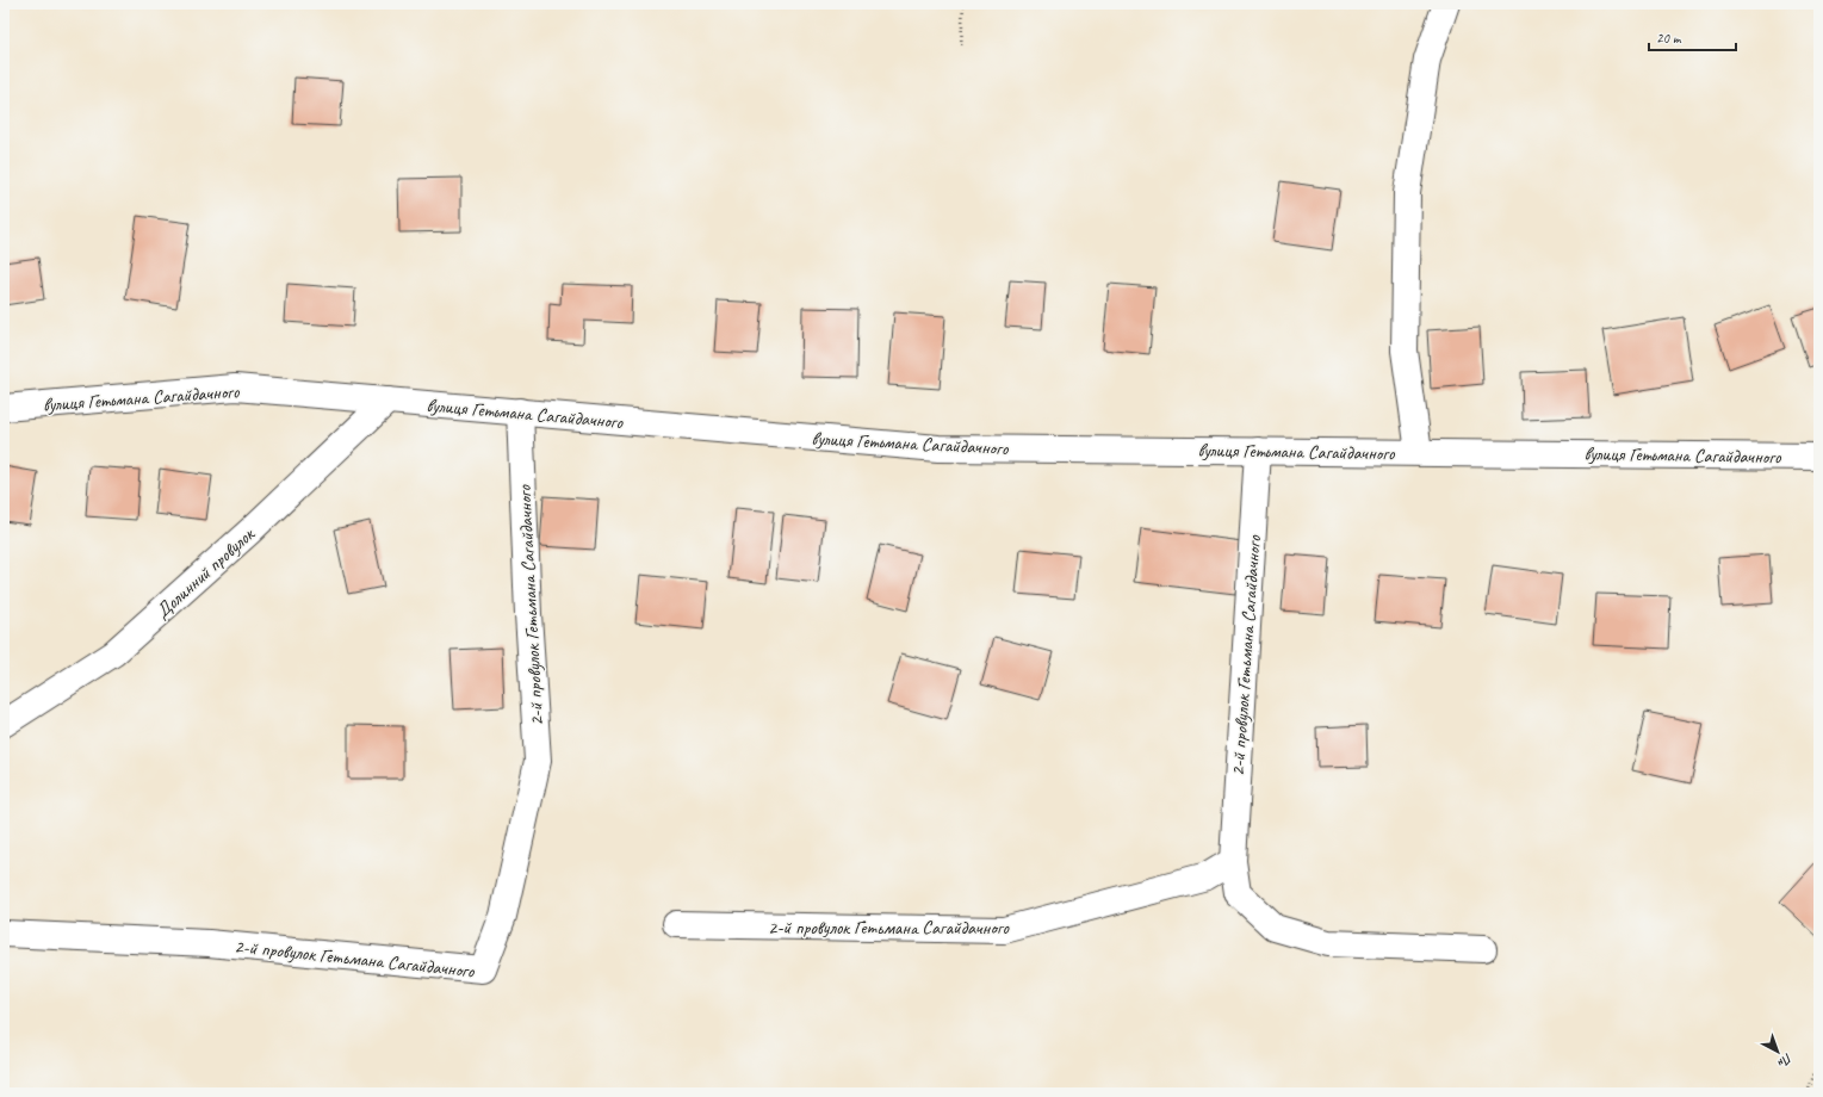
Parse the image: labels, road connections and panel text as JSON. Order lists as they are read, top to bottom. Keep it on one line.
{"streets":{"main road":["вулиця Гетьмана Сагайдачного","Долинний провулок","2-й провулок Гетьмана Сагайдачного"]},"crossings":[["вулиця Гетьмана Сагайдачного","Долинний провулок"],["вулиця Гетьмана Сагайдачного","2-й провулок Гетьмана Сагайдачного"]],"scale_bar":"20 m","north":"bottom right"}
